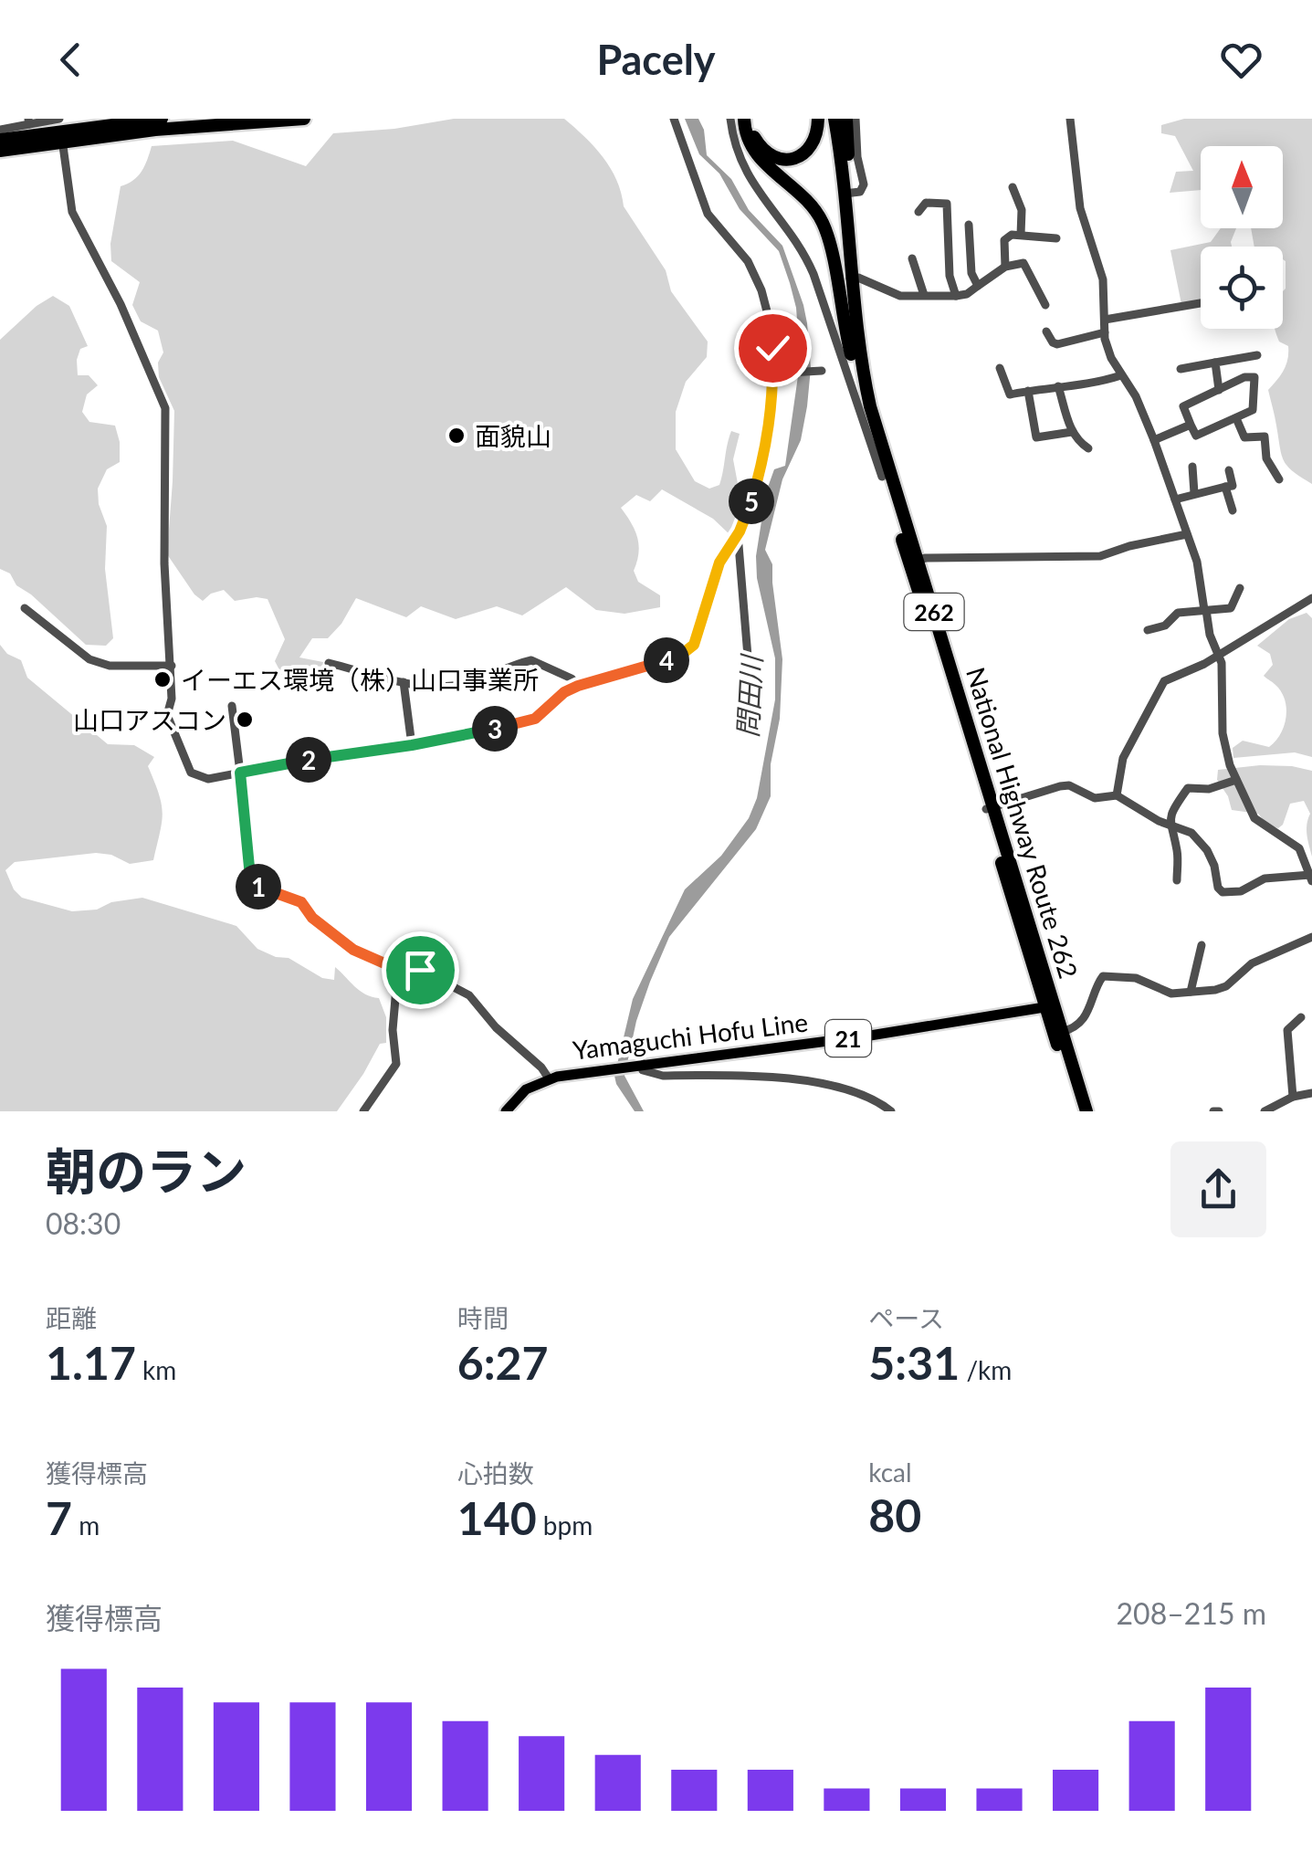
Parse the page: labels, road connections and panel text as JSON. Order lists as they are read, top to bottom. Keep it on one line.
{"streets":{"highway":["262","National Highway Route 262"],"main road":["Yamaguchi Hofu Line","21"]},"crossings":[["National Highway Route 262","Yamaguchi Hofu Line"]],"water":["問田川"],"places":["面貌山","イーエス環境（株）山口事業所","山口アスコン"],"north":"top","page":{"header":"Pacely","pins":["5","4","3","2","1"],"heading":["朝のラン","08:30"],"stats":[["距離","1.17 km"],["時間","6:27"],["ペース","5:31 /km"],["獲得標高","7 m"],["心拍数","140 bpm"],["kcal","80"]],"chart":["獲得標高","208–215 m"]}}
